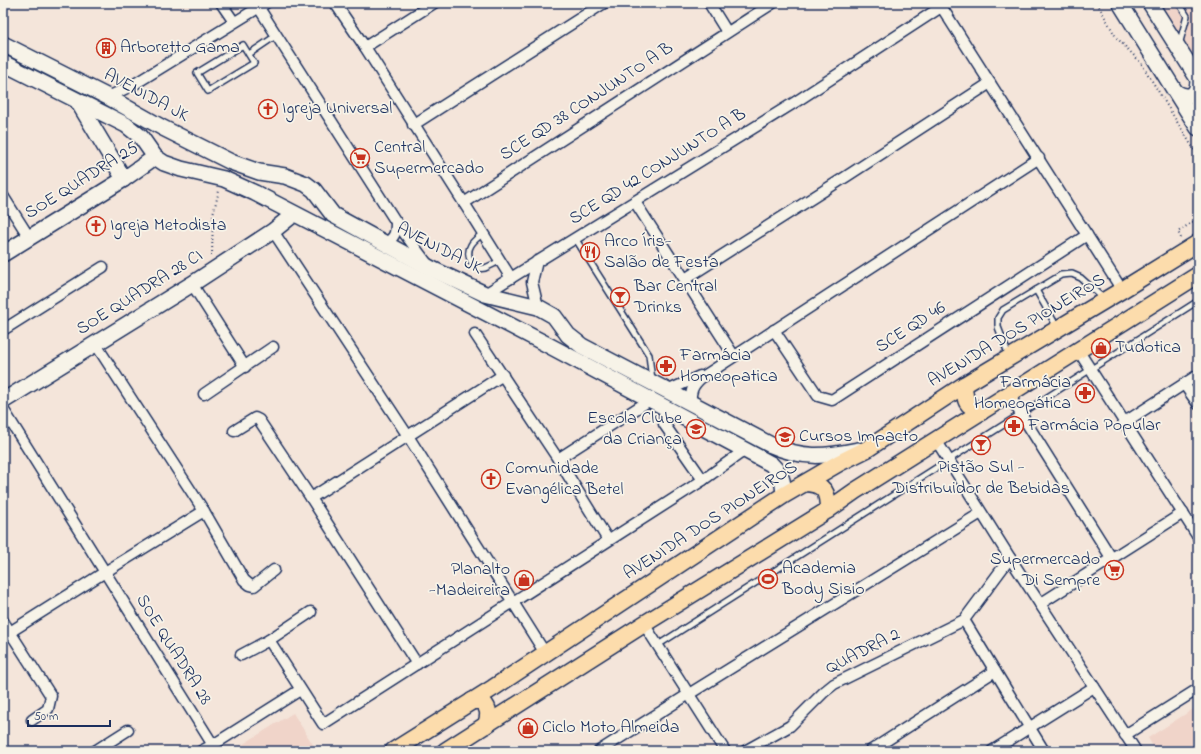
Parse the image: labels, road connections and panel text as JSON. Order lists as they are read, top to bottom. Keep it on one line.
{"streets":{"main road":["AVENIDA JK","SOE QUADRA 25","SOE QUADRA 28 CI","AVENIDA DOS PIONEIROS"],"street":["SCE QD 38 CONJUNTO A B","SCE QD 42 CONJUNTO A B","SCE QD 46","SOE QUADRA 28","QUADRA 2"]},"crossings":[["AVENIDA JK","SCE QD 42 CONJUNTO A B"],["AVENIDA JK","SOE QUADRA 25"],["AVENIDA JK","SOE QUADRA 28 CI"],["AVENIDA JK","AVENIDA DOS PIONEIROS"]],"places":{"building":["Arboretto Gama"],"church":["Igreja Universal","Igreja Metodista","Comunidade Evangélica Betel"],"supermarket":["Central Supermercado","Supermercado Di Sempre"],"restaurant":["Arco Íris- Salão de Festa"],"bar":["Bar Central Drinks","Pistão Sul - Distribuidor de Bebidas"],"shop":["Tudotica","Planalto -Madeireira","Ciclo Moto Almeida"],"pharmacy":["Farmácia Homeopatica","Farmácia Homeopática","Farmácia Popular"],"school or university":["Escola Clube da Criança","Cursos Impacto"],"sports":["Academia Body Sisio"]},"scale_bar":"50 m"}
